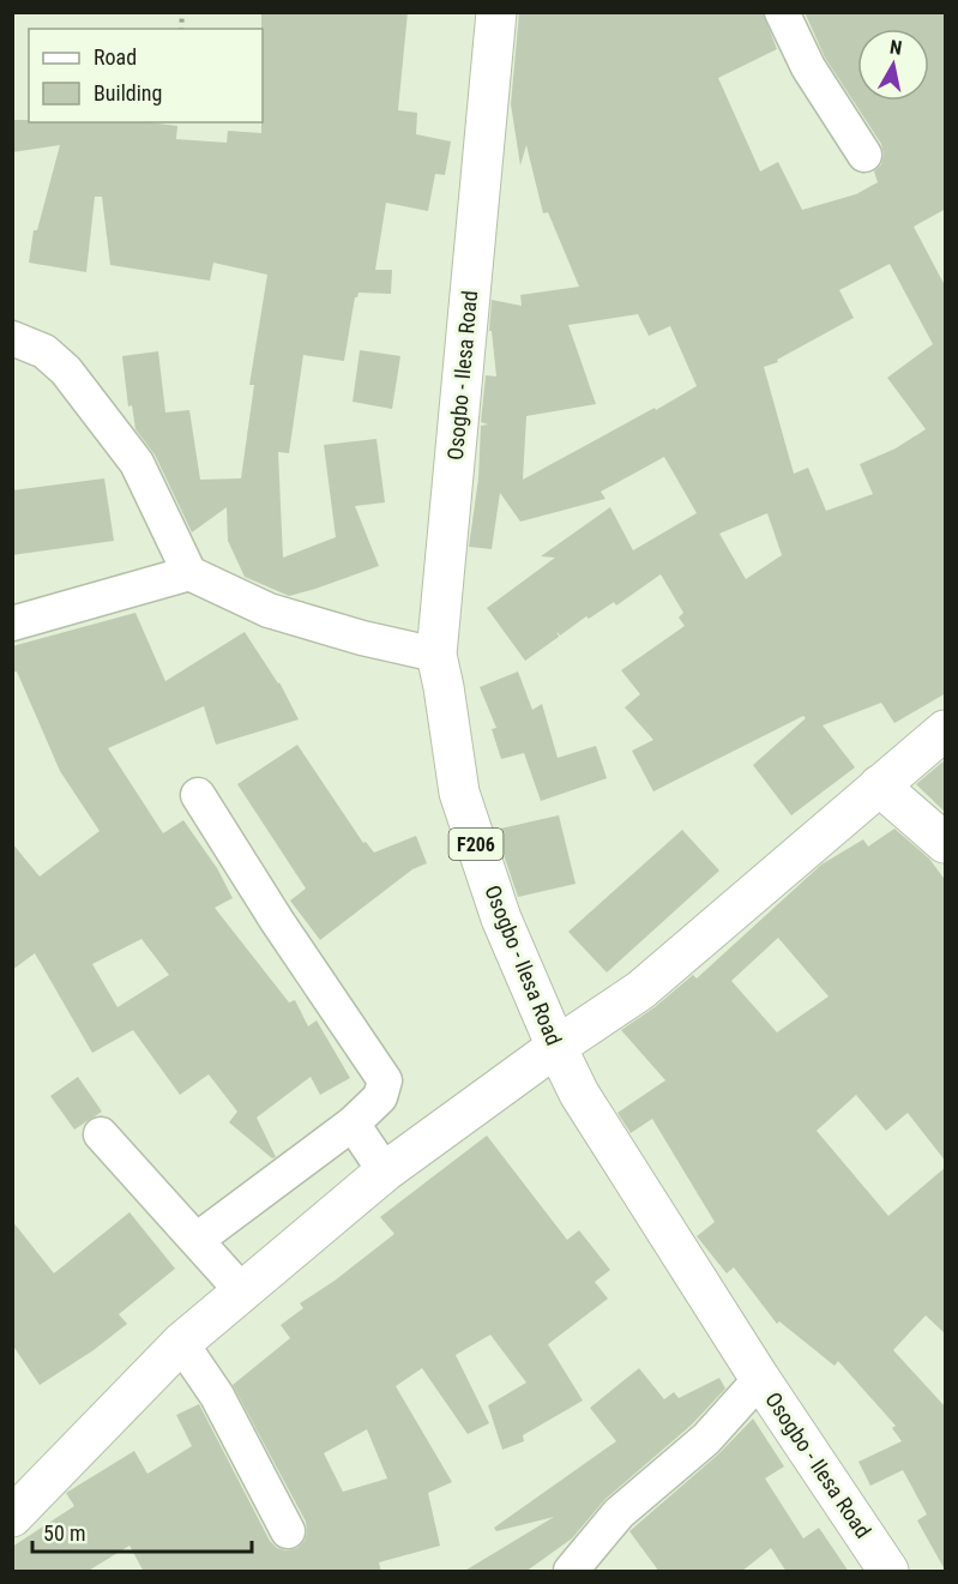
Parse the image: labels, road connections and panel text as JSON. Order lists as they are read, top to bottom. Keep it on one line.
{"streets":{"main road":["Osogbo - Ilesa Road","F206"]},"legend":["Road","Building"],"scale_bar":"50 m","north":"top"}
